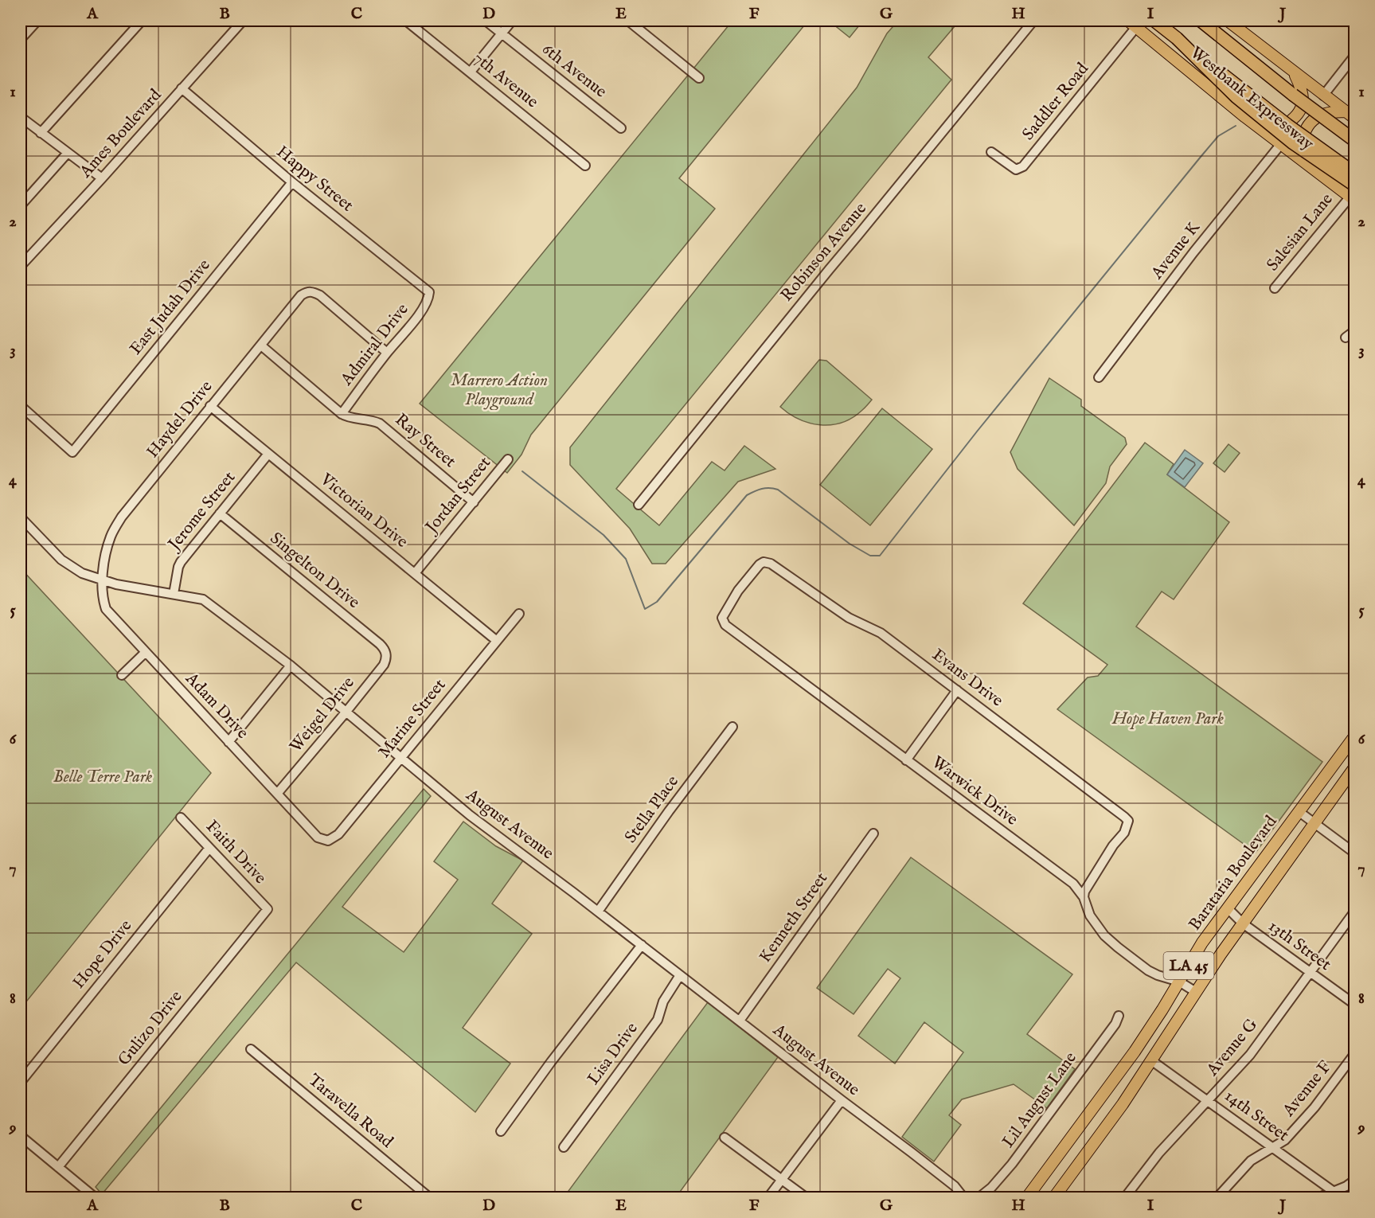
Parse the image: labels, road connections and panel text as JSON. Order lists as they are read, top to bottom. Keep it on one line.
{"streets":{"highway":["Westbank Expressway"],"main road":["Barataria Boulevard","LA 45"],"street":["6th Avenue","7th Avenue","Saddler Road","Ames Boulevard","Happy Street","Salesian Lane","Avenue K","Robinson Avenue","East Judah Drive","Admiral Drive","Haydel Drive","Ray Street","Jordan Street","Jerome Street","Victorian Drive","Singelton Drive","Evans Drive","Adam Drive","Weigel Drive","Marine Street","Warwick Drive","Stella Place","August Avenue","Faith Drive","Kenneth Street","13th Street","Hope Drive","Gulizo Drive","Avenue G","Lisa Drive","Avenue F","Lil August Lane","Taravella Road","14th Street"]},"crossings":[["Westbank Expressway","Saddler Road"],["Westbank Expressway","Salesian Lane"],["Westbank Expressway","Avenue K"],["Ames Boulevard","Happy Street"],["Happy Street","East Judah Drive"],["Happy Street","Admiral Drive"],["Admiral Drive","Haydel Drive"],["Admiral Drive","Ray Street"],["Haydel Drive","Ray Street"],["Haydel Drive","Victorian Drive"],["Haydel Drive","Adam Drive"],["Haydel Drive","August Avenue"],["Ray Street","Jordan Street"],["Jordan Street","Victorian Drive"],["Jerome Street","Victorian Drive"],["Jerome Street","Singelton Drive"],["Jerome Street","August Avenue"],["Victorian Drive","Marine Street"],["Singelton Drive","Weigel Drive"],["Evans Drive","Warwick Drive"],["Adam Drive","Weigel Drive"],["Adam Drive","Marine Street"],["Adam Drive","August Avenue"],["Weigel Drive","August Avenue"],["Marine Street","August Avenue"],["Warwick Drive","Barataria Boulevard"],["Warwick Drive","LA 45"],["Stella Place","August Avenue"],["August Avenue","Kenneth Street"],["August Avenue","Lisa Drive"],["Faith Drive","Hope Drive"],["Faith Drive","Gulizo Drive"],["Barataria Boulevard","13th Street"],["13th Street","LA 45"],["13th Street","Avenue G"],["LA 45","14th Street"],["Avenue G","14th Street"],["Avenue F","14th Street"]],"parks":["Marrero Action Playground","Hope Haven Park","Belle Terre Park"],"grid":{"columns":["A","B","C","D","E","F","G","H","I","J"],"rows":["1","2","3","4","5","6","7","8","9"]}}
